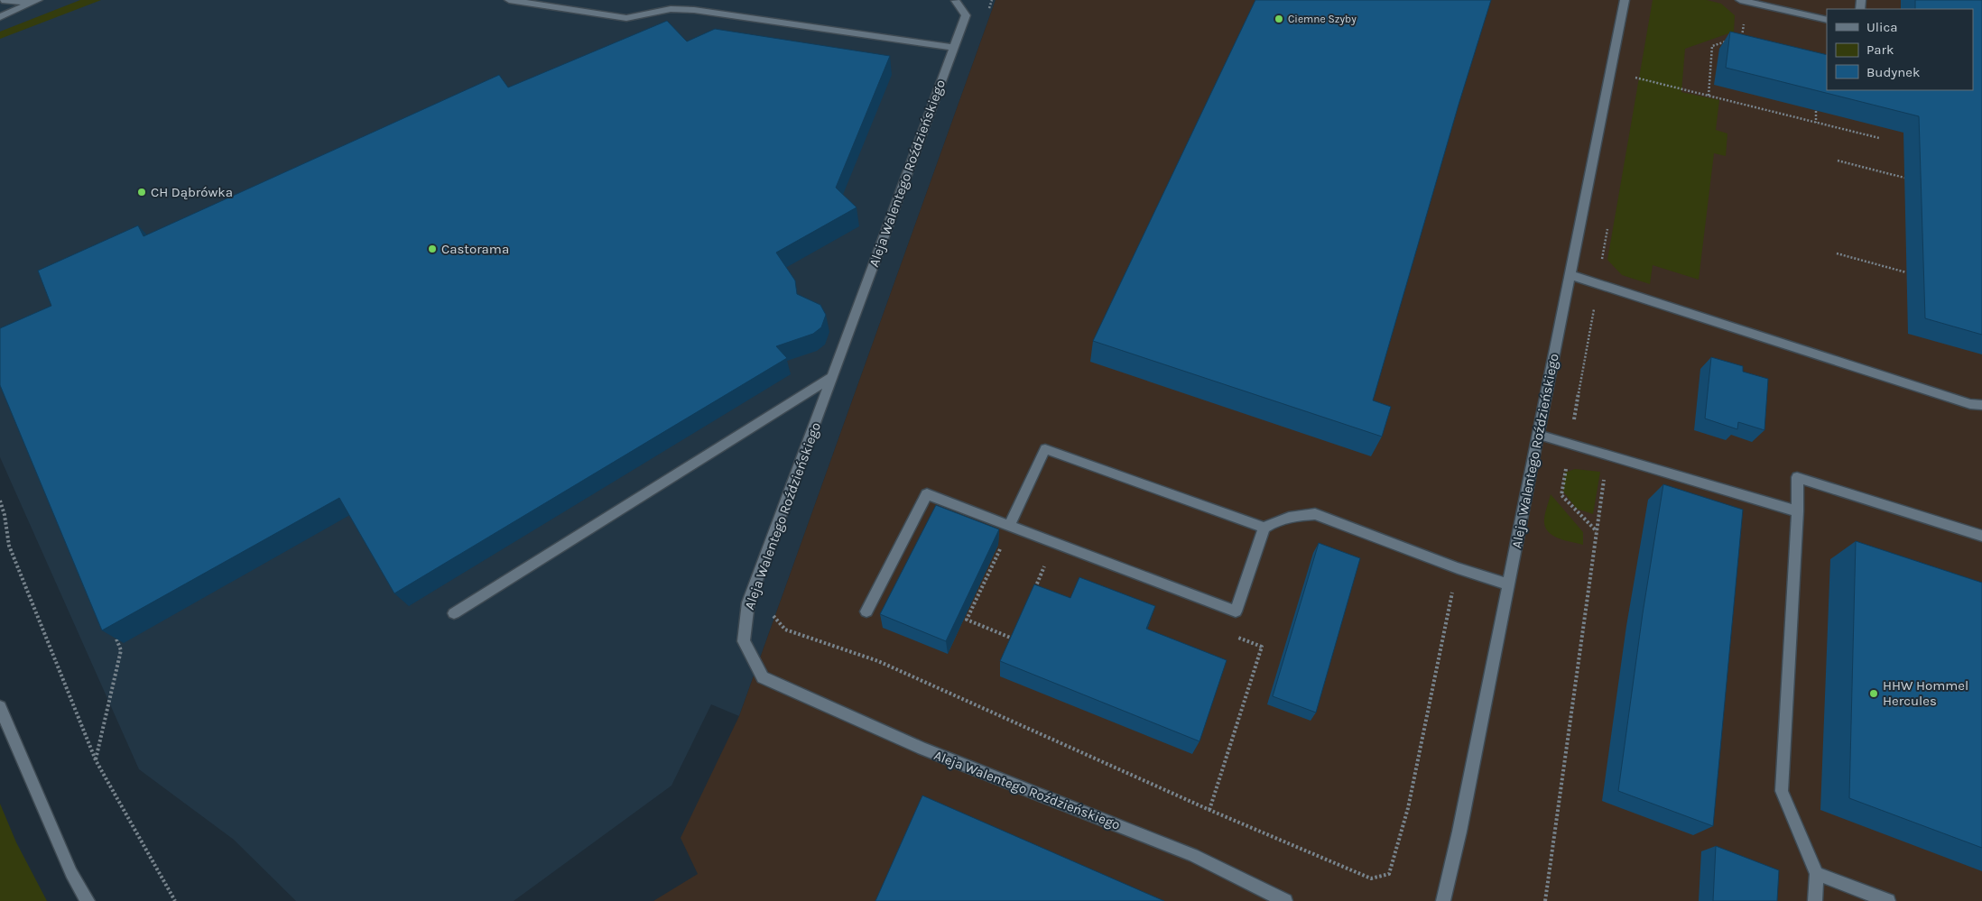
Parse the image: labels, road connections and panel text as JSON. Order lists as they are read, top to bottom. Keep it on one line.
{"streets":{"street":["Aleja Walentego Roździeńskiego"]},"places":["Ciemne Szyby","CH Dąbrówka","Castorama","HHW Hommel Hercules"],"legend":["Ulica","Park","Budynek"]}
